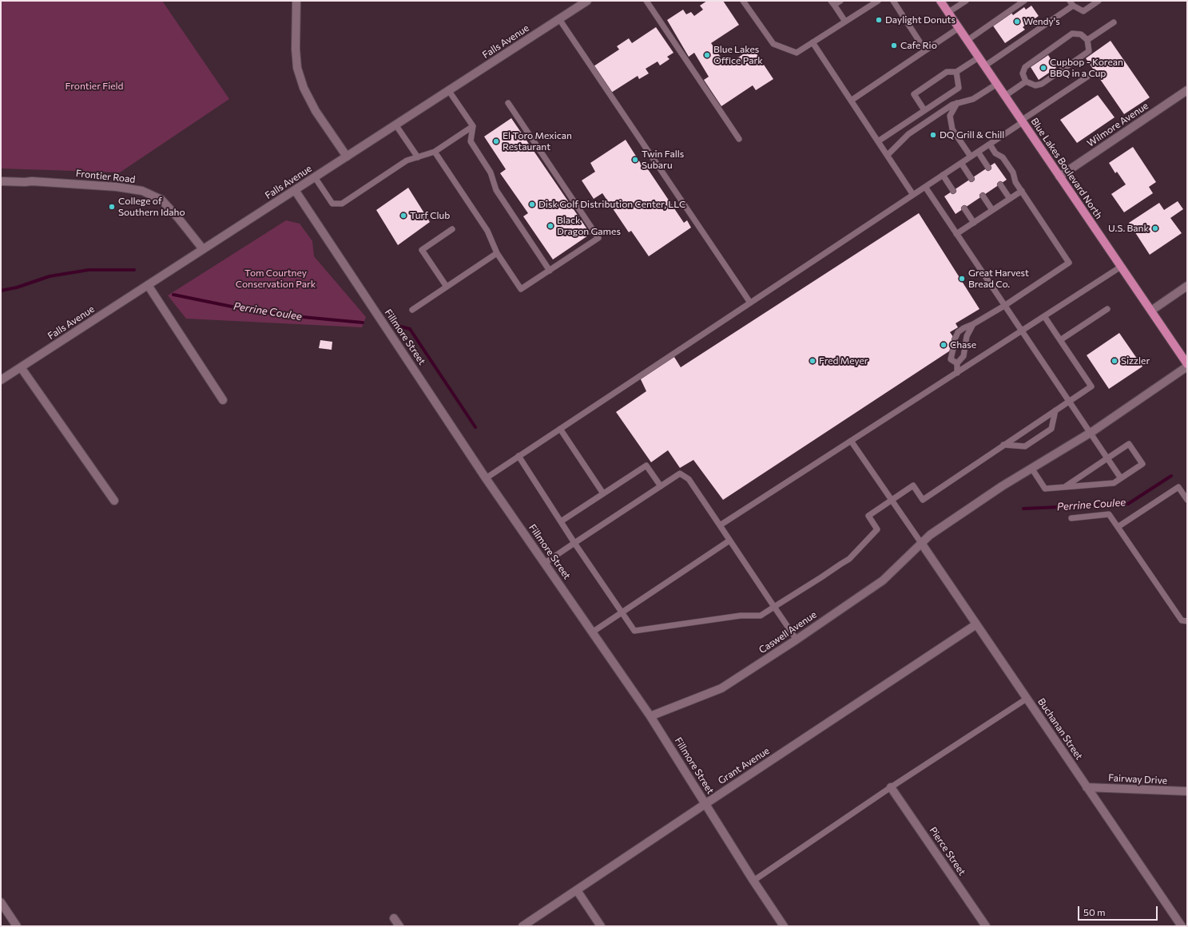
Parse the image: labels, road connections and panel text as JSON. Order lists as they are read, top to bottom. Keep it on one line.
{"streets":{"main road":["Blue Lakes Boulevard North"],"street":["Falls Avenue","Wilmore Avenue","Frontier Road","Fillmore Street","Caswell Avenue","Buchanan Street","Grant Avenue","Fairway Drive","Pierce Street"]},"crossings":[["Falls Avenue","Frontier Road"],["Falls Avenue","Fillmore Street"],["Wilmore Avenue","Blue Lakes Boulevard North"],["Fillmore Street","Caswell Avenue"],["Fillmore Street","Grant Avenue"],["Caswell Avenue","Buchanan Street"],["Buchanan Street","Grant Avenue"],["Buchanan Street","Fairway Drive"]],"water":["Perrine Coulee"],"parks":["Frontier Field","Tom Courtney Conservation Park"],"places":["Daylight Donuts","Wendy's","Cafe Rio","Blue Lakes Office Park","Cupbop - Korean BBQ in a Cup","DQ Grill & Chill","El Toro Mexican Restaurant","Twin Falls Subaru","Disk Golf Distribution Center, LLC","College of Southern Idaho","Turf Club","Black Dragon Games","U.S. Bank","Great Harvest Bread Co.","Chase","Fred Meyer","Sizzler"],"scale_bar":"50 m"}
